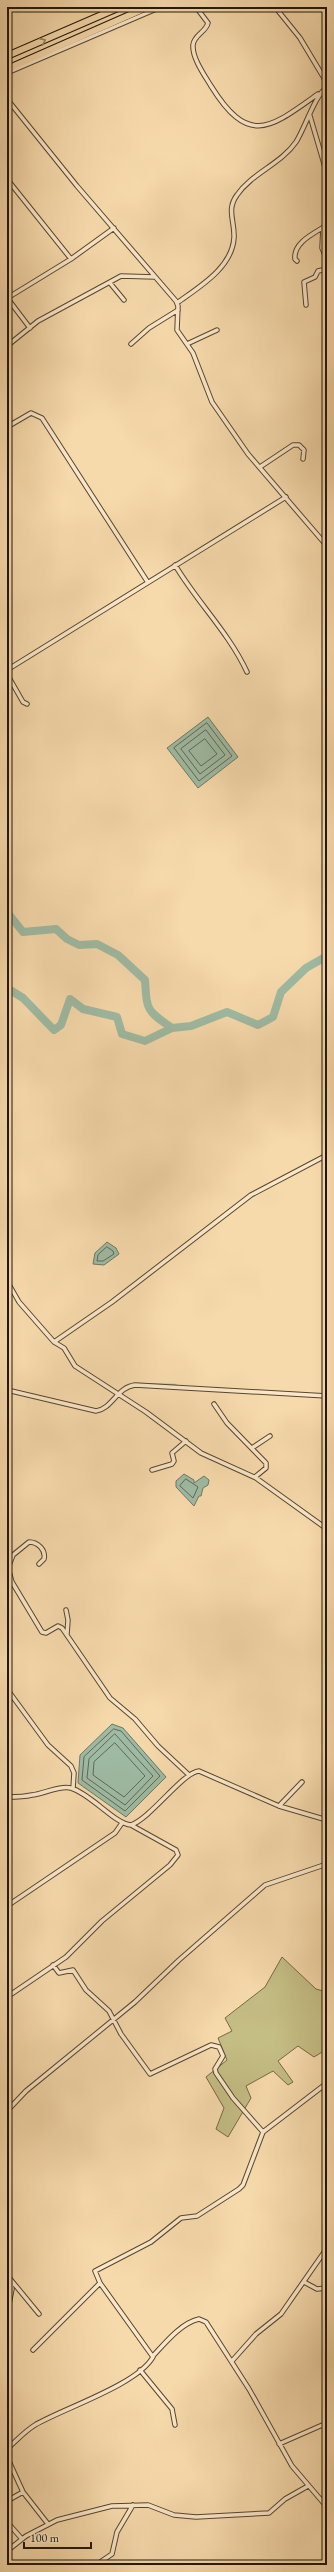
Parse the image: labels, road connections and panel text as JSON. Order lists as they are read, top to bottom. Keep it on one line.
{"scale_bar":"100 m"}
